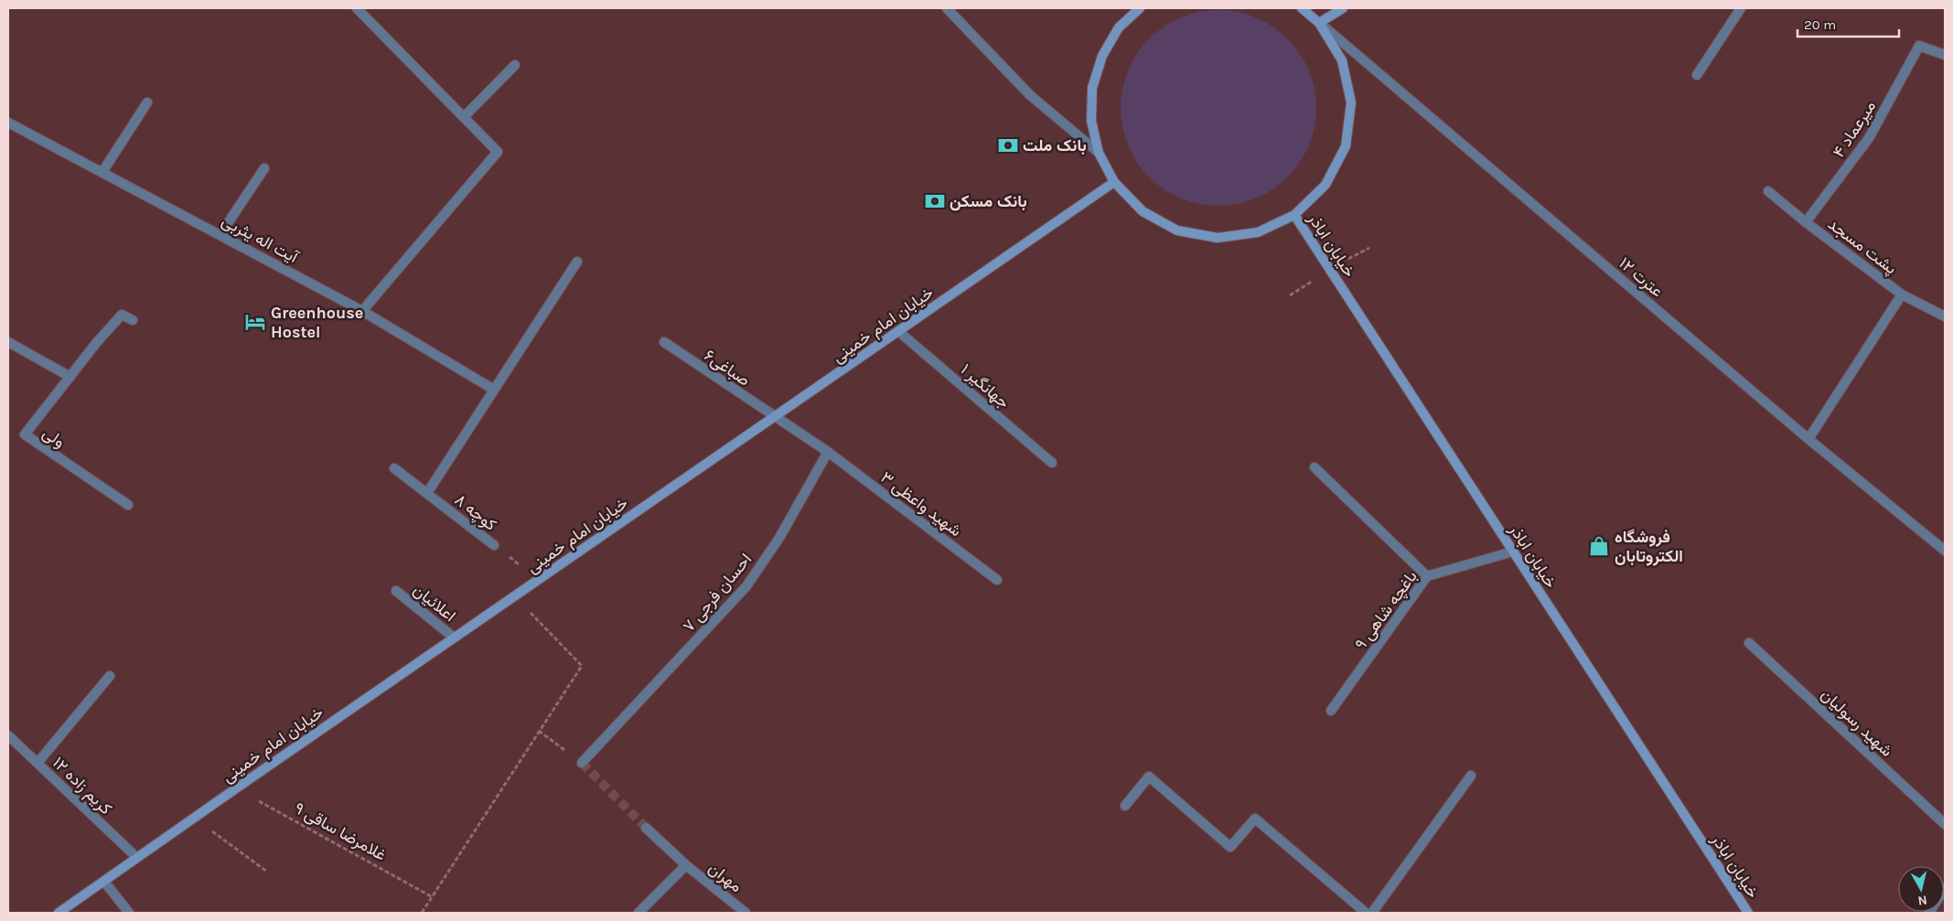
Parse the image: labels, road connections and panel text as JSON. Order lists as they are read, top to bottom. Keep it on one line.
{"streets":{"main road":["خیابان اباذر","خیابان امام خمینی"],"street":["میرعماد ۴","آیت اله یثربی","پشت مسجد","عترت ۱۲","صباغی۶","جهانگیر ۱","ولی","شهید واعظی ۳","کوچه ۸","احسان فرجی ۷","اعلائیان","باغچه شاهی ۹","شهید رسولیان","کریم زاده ۱۲","مهران"],"path":["غلامرضا ساقی ۹"]},"crossings":[["میرعماد ۴","پشت مسجد"],["خیابان اباذر","باغچه شاهی ۹"],["خیابان امام خمینی","صباغی۶"],["خیابان امام خمینی","جهانگیر ۱"],["خیابان امام خمینی","کوچه ۸"],["خیابان امام خمینی","اعلائیان"],["خیابان امام خمینی","کریم زاده ۱۲"],["خیابان امام خمینی","غلامرضا ساقی ۹"],["شهید واعظی ۳","احسان فرجی ۷"]],"places":{"bank":["بانک ملت","بانک مسکن"],"hotel":["Greenhouse Hostel"],"shop":["فروشگاه الکتروتابان"]},"scale_bar":"20 m","north":"bottom"}
